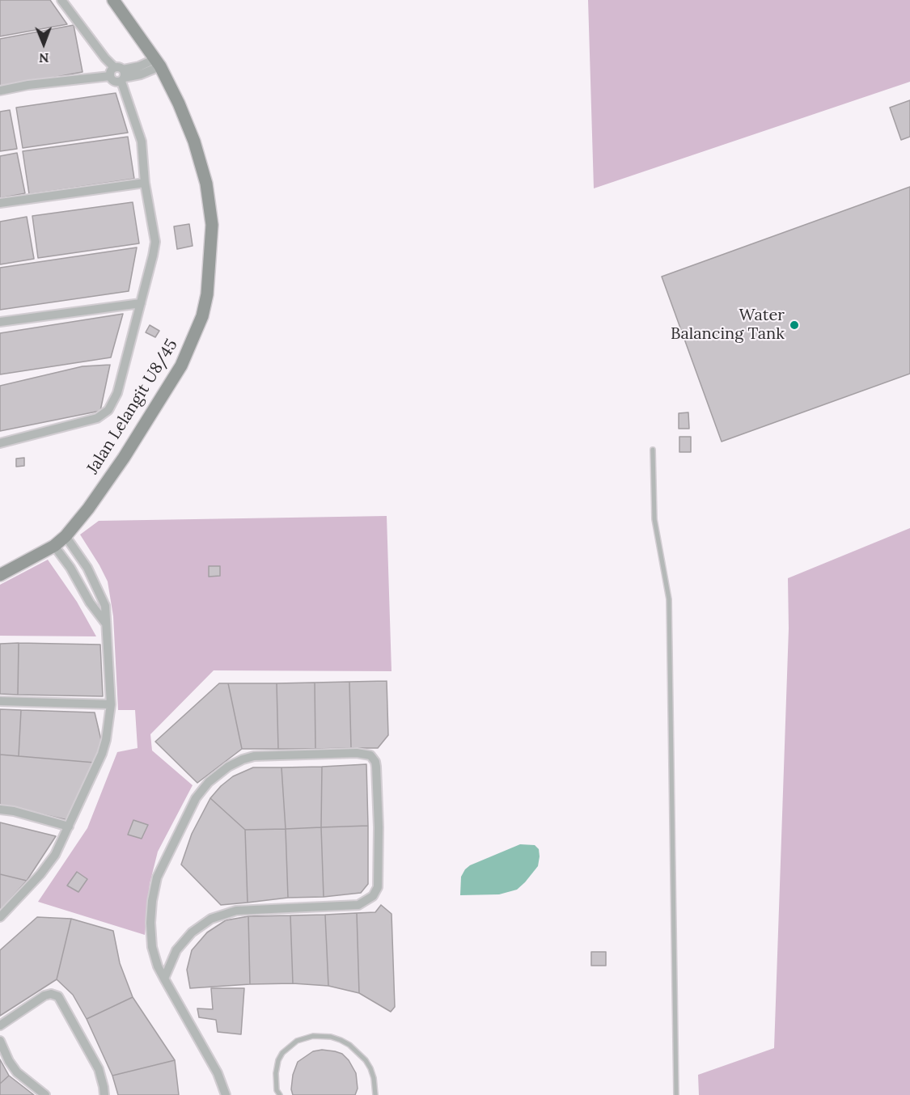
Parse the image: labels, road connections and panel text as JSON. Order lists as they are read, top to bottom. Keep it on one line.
{"streets":{"street":["Jalan Lelangit U8/45"]},"places":["Water Balancing Tank"],"north":"bottom"}
